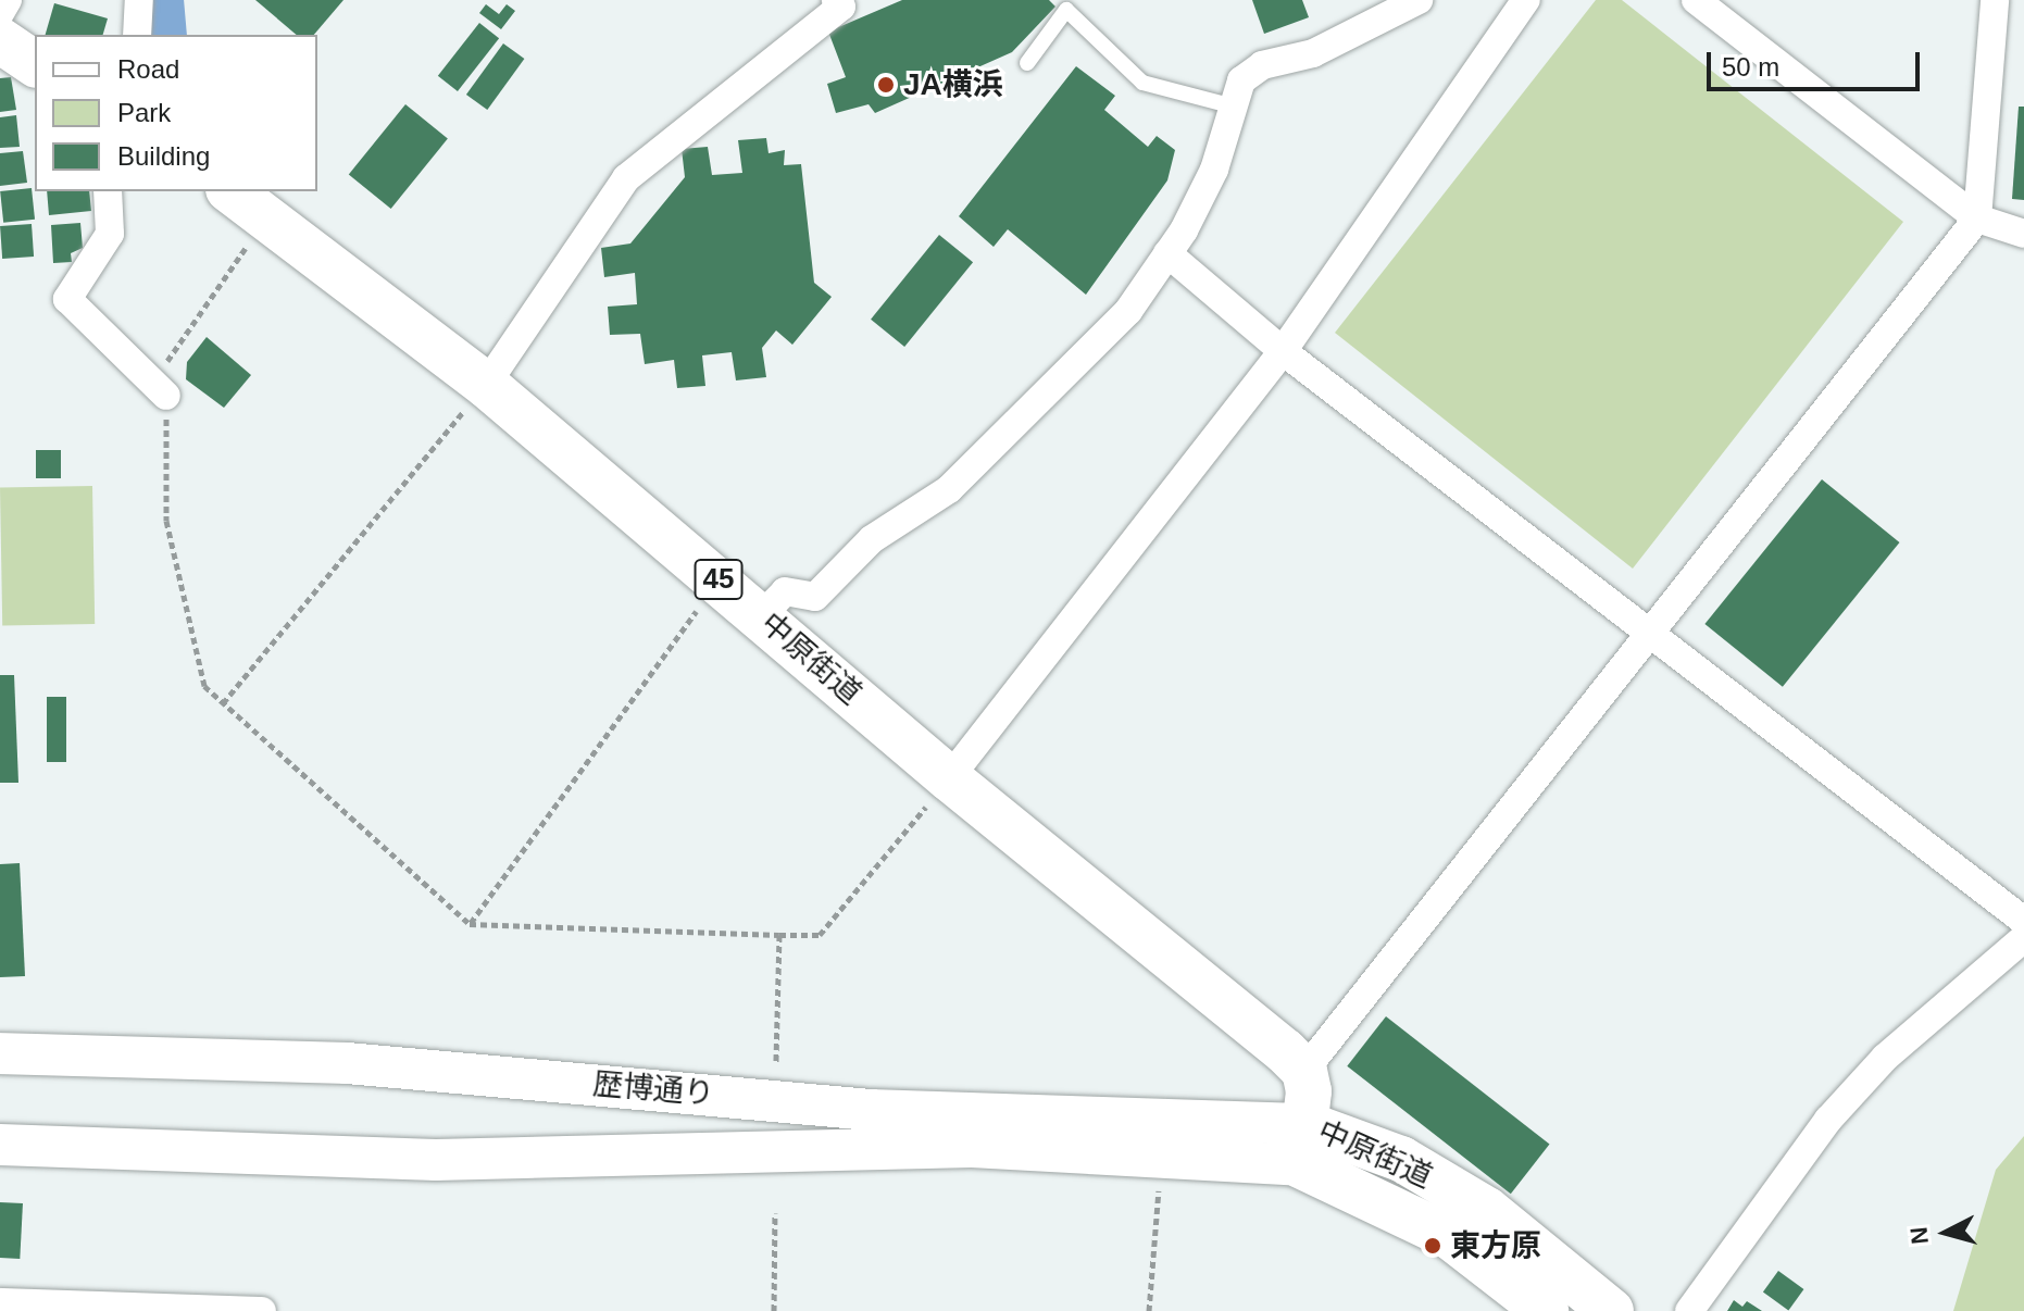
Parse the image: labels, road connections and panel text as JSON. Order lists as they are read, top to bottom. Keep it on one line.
{"streets":{"main road":["45","中原街道"],"street":["歴博通り"]},"crossings":[["中原街道","歴博通り"]],"places":["JA横浜","東方原"],"legend":["Road","Park","Building"],"scale_bar":"50 m","north":"left"}
